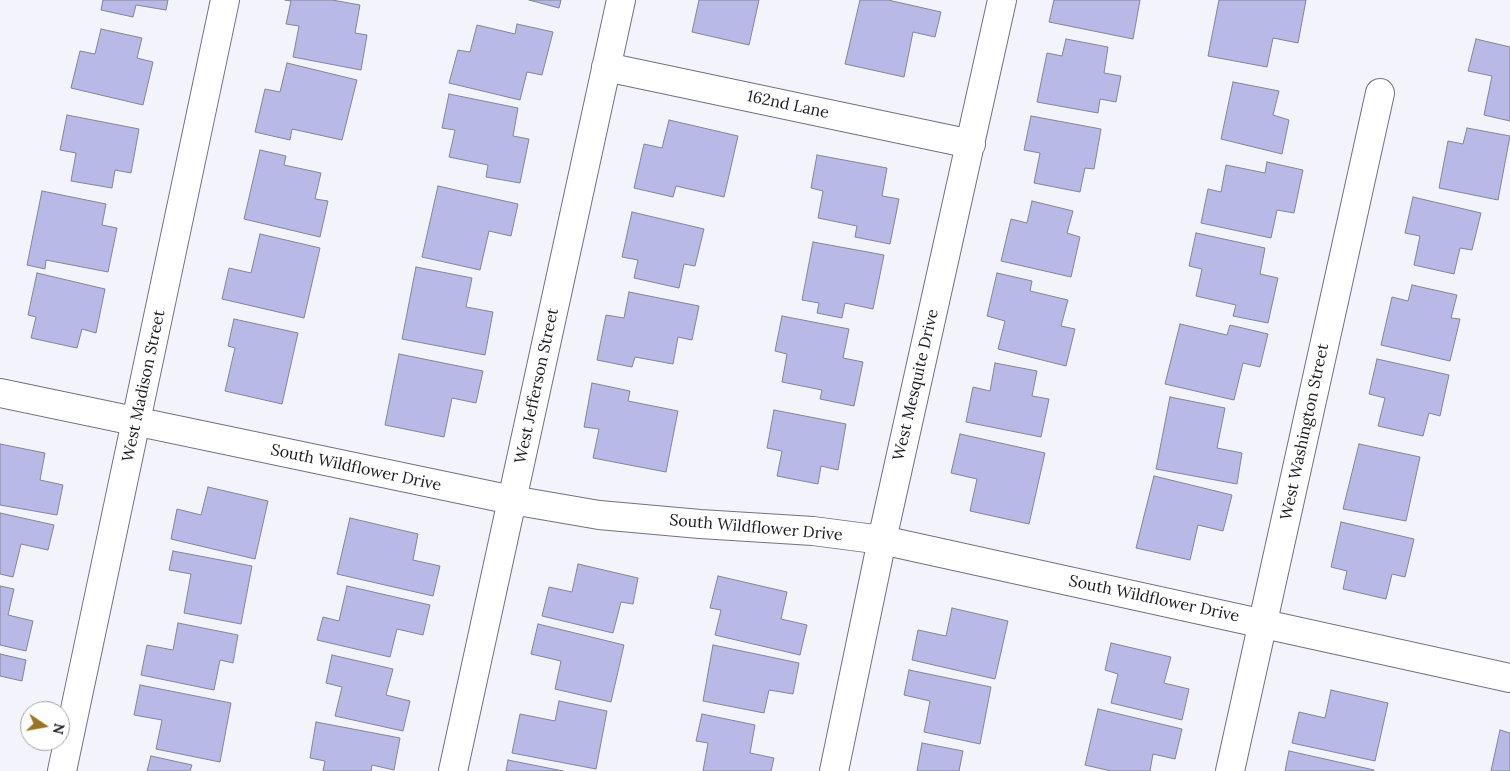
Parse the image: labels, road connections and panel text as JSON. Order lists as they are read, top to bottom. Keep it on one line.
{"streets":{"street":["162nd Lane","West Mesquite Drive","West Madison Street","West Jefferson Street","West Washington Street","South Wildflower Drive"]},"crossings":[["162nd Lane","West Mesquite Drive"],["162nd Lane","West Jefferson Street"],["West Mesquite Drive","South Wildflower Drive"],["West Madison Street","South Wildflower Drive"],["West Jefferson Street","South Wildflower Drive"],["West Washington Street","South Wildflower Drive"]],"north":"right"}
